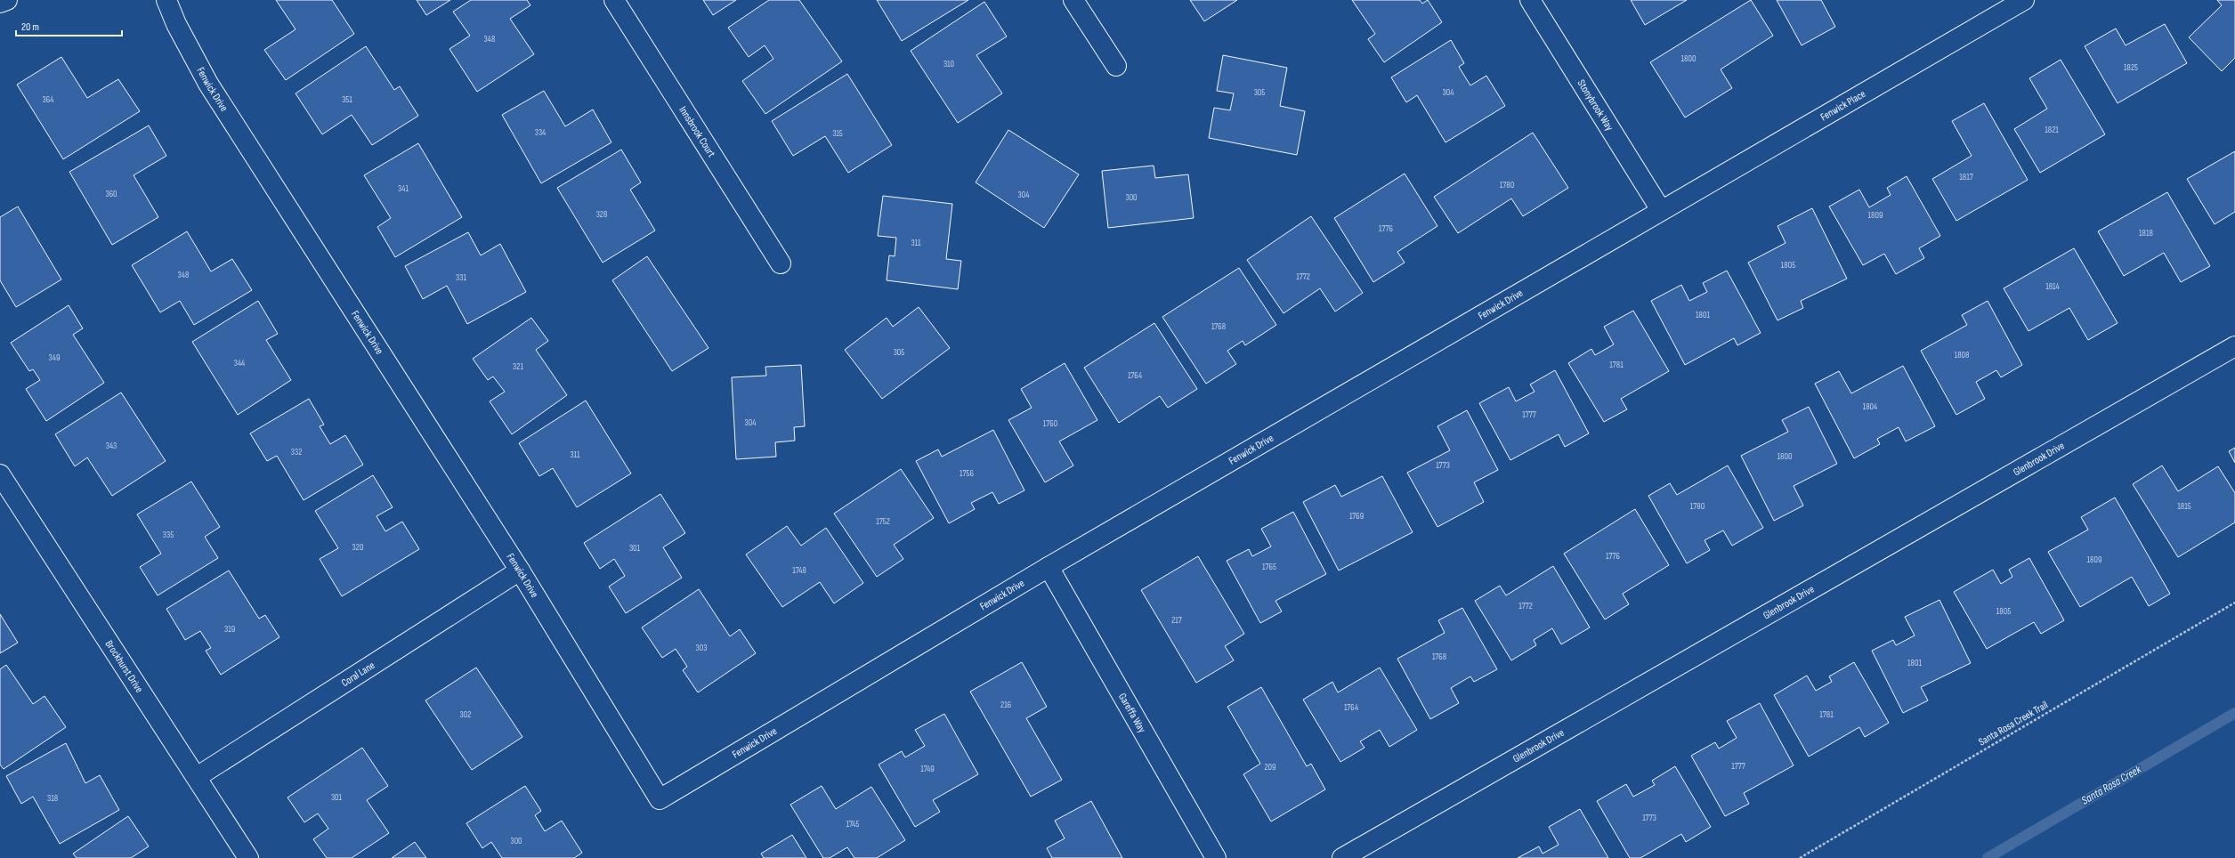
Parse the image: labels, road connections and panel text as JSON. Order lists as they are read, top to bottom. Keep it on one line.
{"streets":{"street":["Fenwick Drive","Stonybrook Way","Fenwick Place","Innsbrook Court","Glenbrook Drive","Brockhurst Drive","Coral Lane","Gareffa Way"],"path":["Santa Rosa Creek Trail"]},"crossings":[["Fenwick Drive","Stonybrook Way"],["Fenwick Drive","Fenwick Place"],["Fenwick Drive","Coral Lane"],["Fenwick Drive","Gareffa Way"],["Stonybrook Way","Fenwick Place"],["Brockhurst Drive","Coral Lane"]],"water":["Santa Rosa Creek"],"house_numbers":["348","1800","310","1825","305","304","364","351","1821","334","315","1817","1780","341","360","304","300","328","1809","1776","1818","311","1805","348","1772","331","1814","1801","1768","305","1808","349","344","1781","321","1764","1804","1777","304","1760","343","332","311","1800","1773","1756","1780","1815","1769","1752","335","320","301","1776","1809","1765","1748","1772","1805","217","319","303","1768","1801","216","1764","302","1781","1777","209","1749","301","318","1773","1745","300"],"scale_bar":"20 m"}
